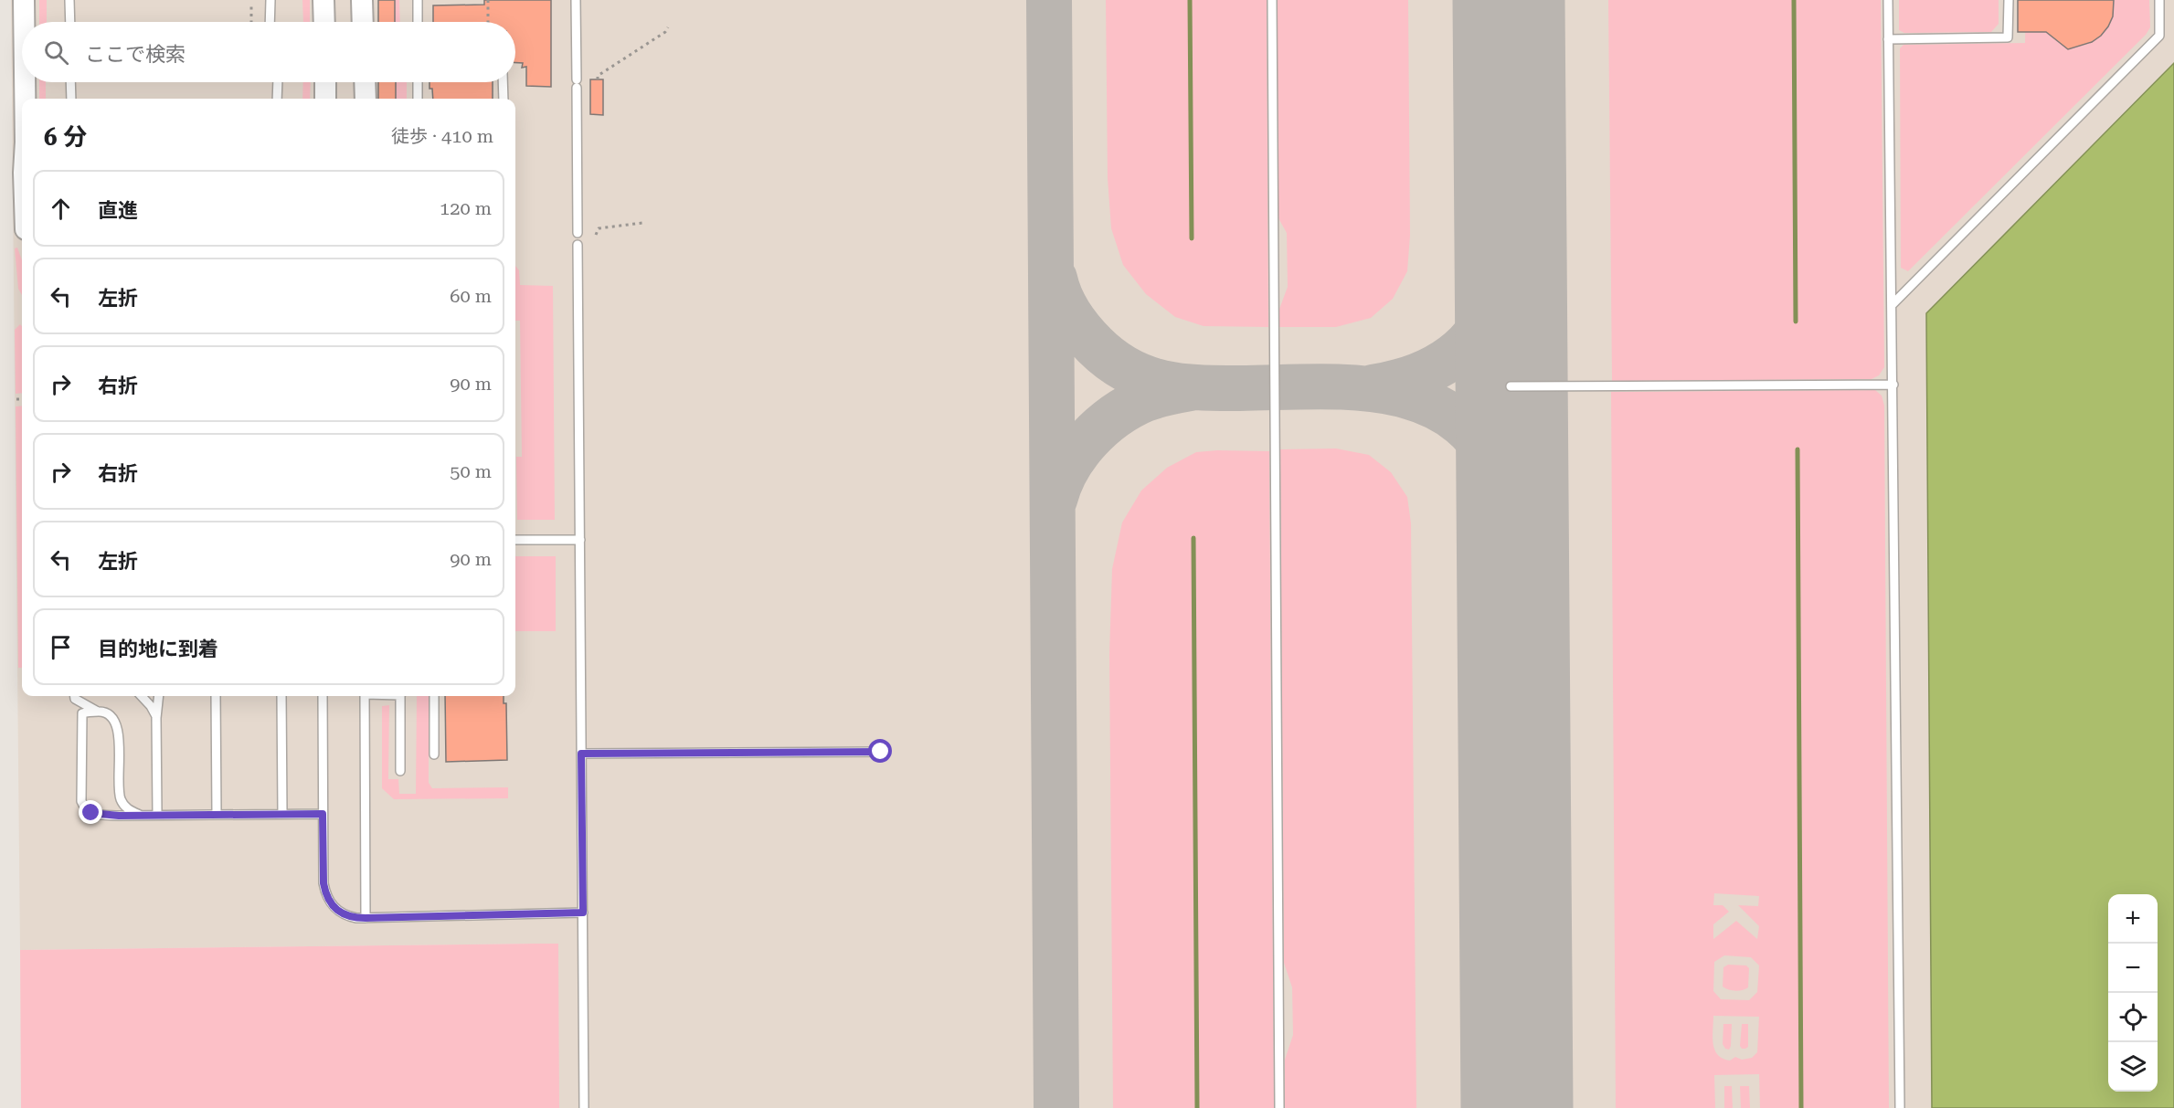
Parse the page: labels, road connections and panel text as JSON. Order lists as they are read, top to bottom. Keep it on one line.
{"page":{"search":"ここで検索","heading":["6 分","徒歩 · 410 m"],"list":[["直進","120 m"],["左折","60 m"],["右折","90 m"],["右折","50 m"],["左折","90 m"],"目的地に到着"],"map_buttons":["+","−"]}}
